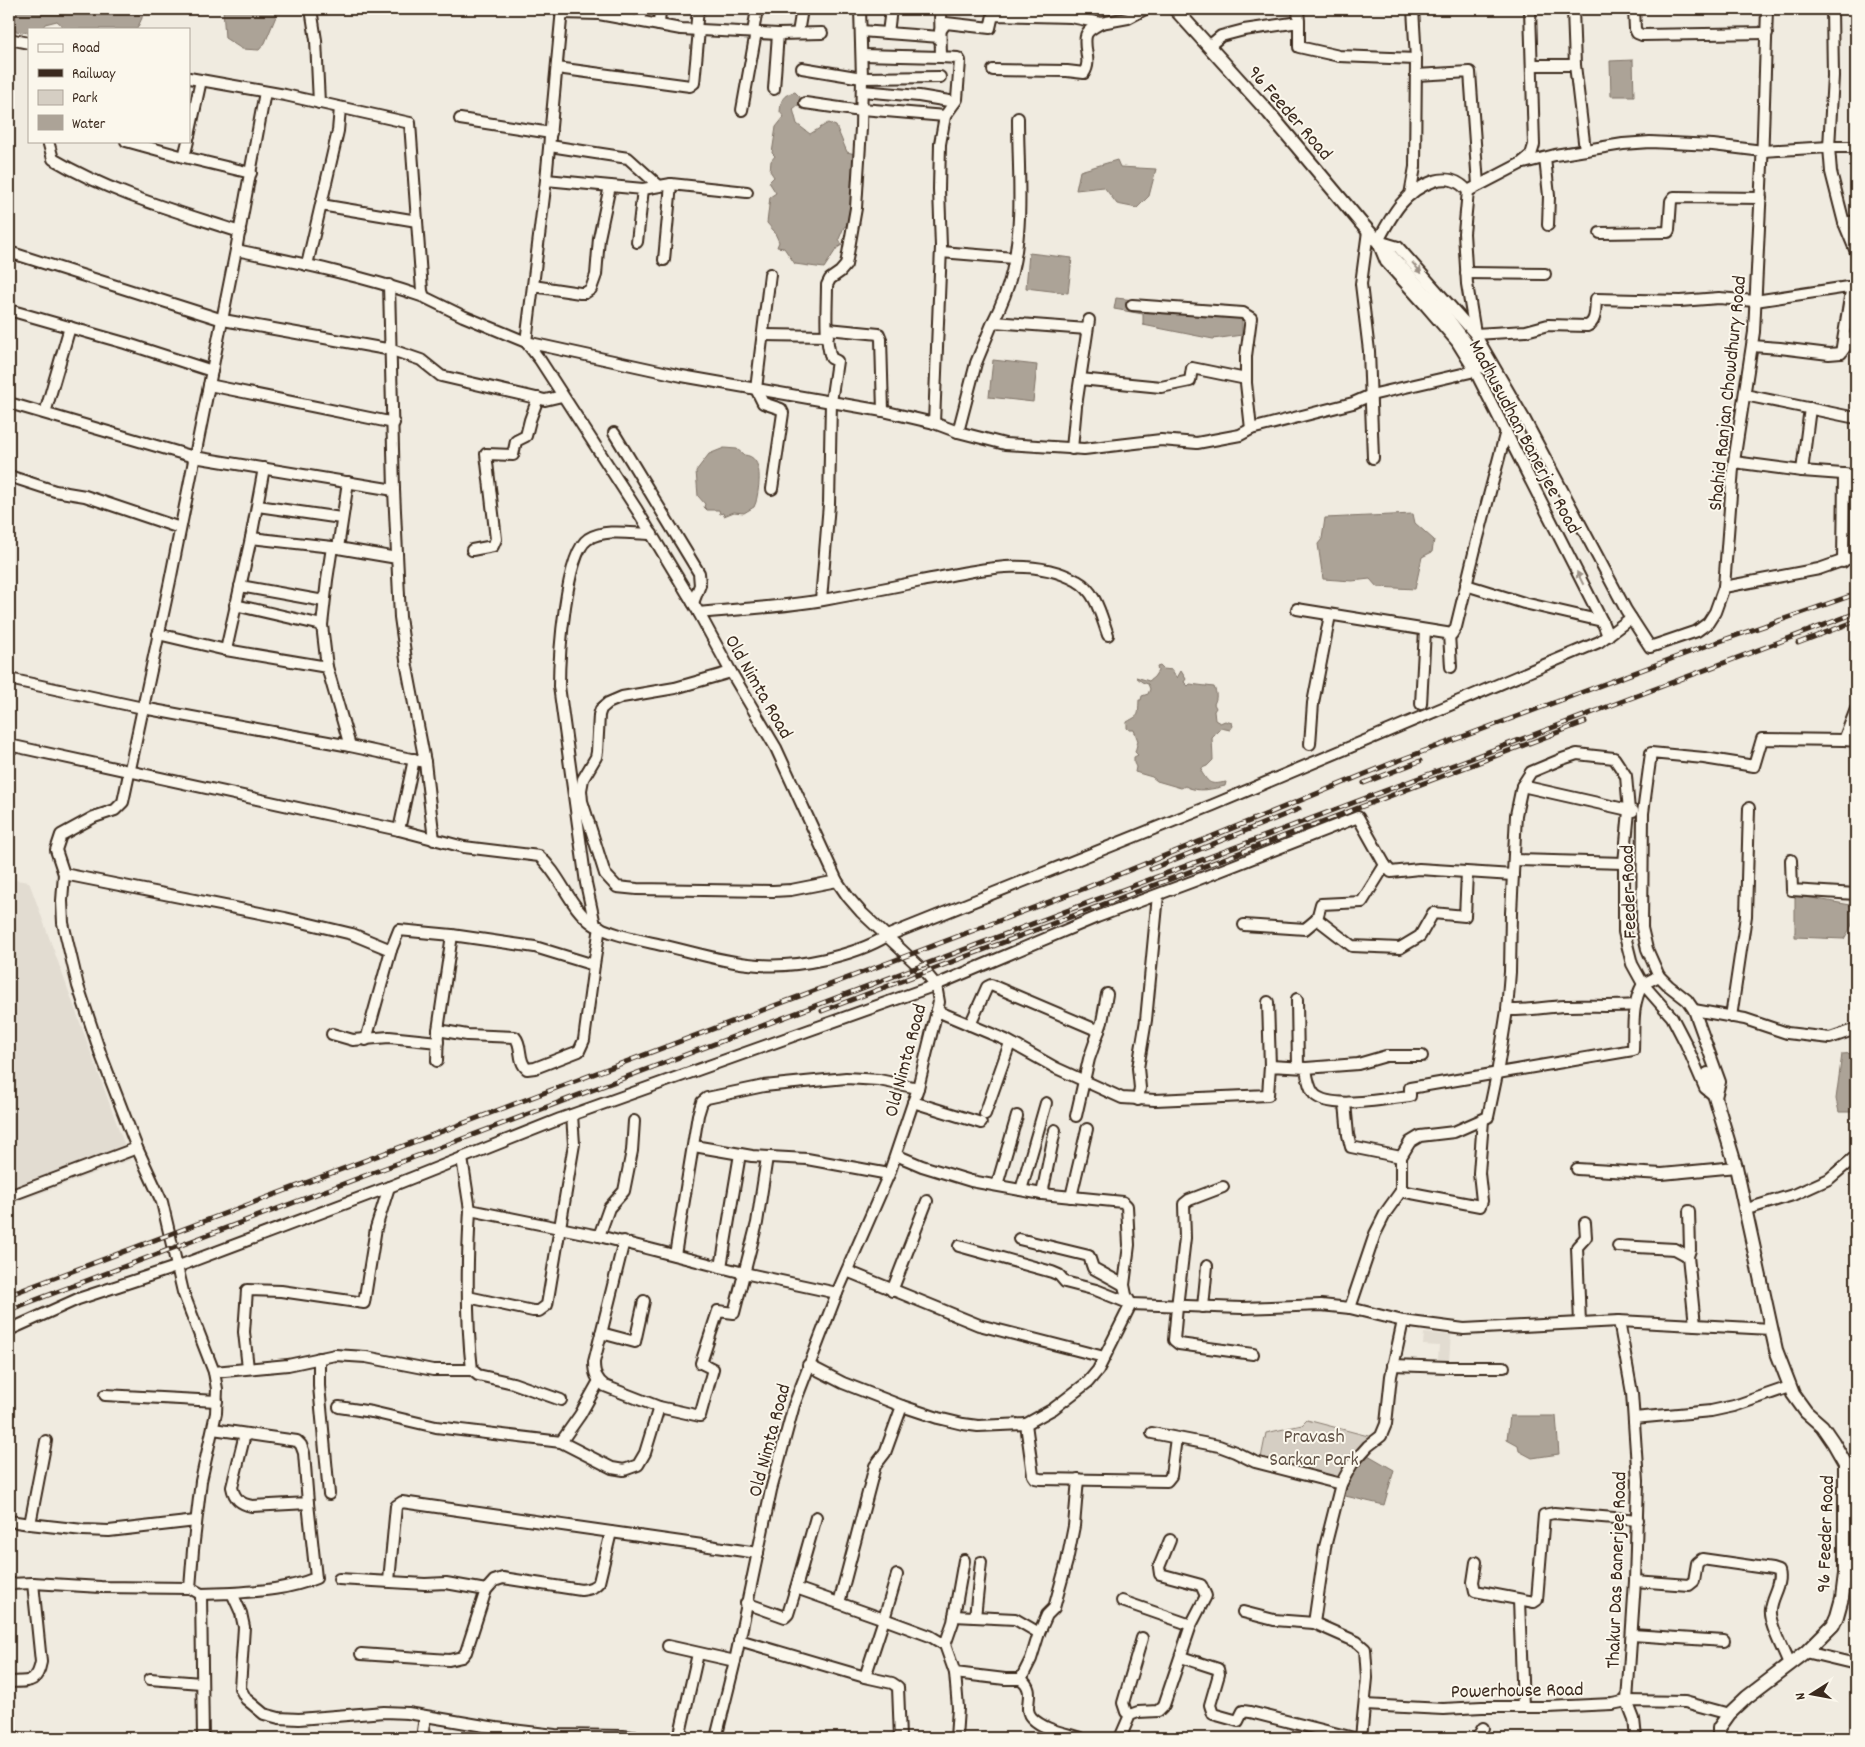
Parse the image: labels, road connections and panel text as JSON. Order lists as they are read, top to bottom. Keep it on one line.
{"streets":{"main road":["96 Feeder Road"],"street":["Shahid Ranjan Chowdhury Road","Madhusudhan Banerjee Road","Old Nimta Road","Feeder Road","Thakur Das Banerjee Road","Powerhouse Road"]},"crossings":[["96 Feeder Road","Madhusudhan Banerjee Road"],["96 Feeder Road","Feeder Road"],["96 Feeder Road","Powerhouse Road"],["Shahid Ranjan Chowdhury Road","Madhusudhan Banerjee Road"],["Thakur Das Banerjee Road","Powerhouse Road"]],"parks":["Pravash Sarkar Park"],"legend":["Road","Railway","Park","Water"],"north":"left"}
